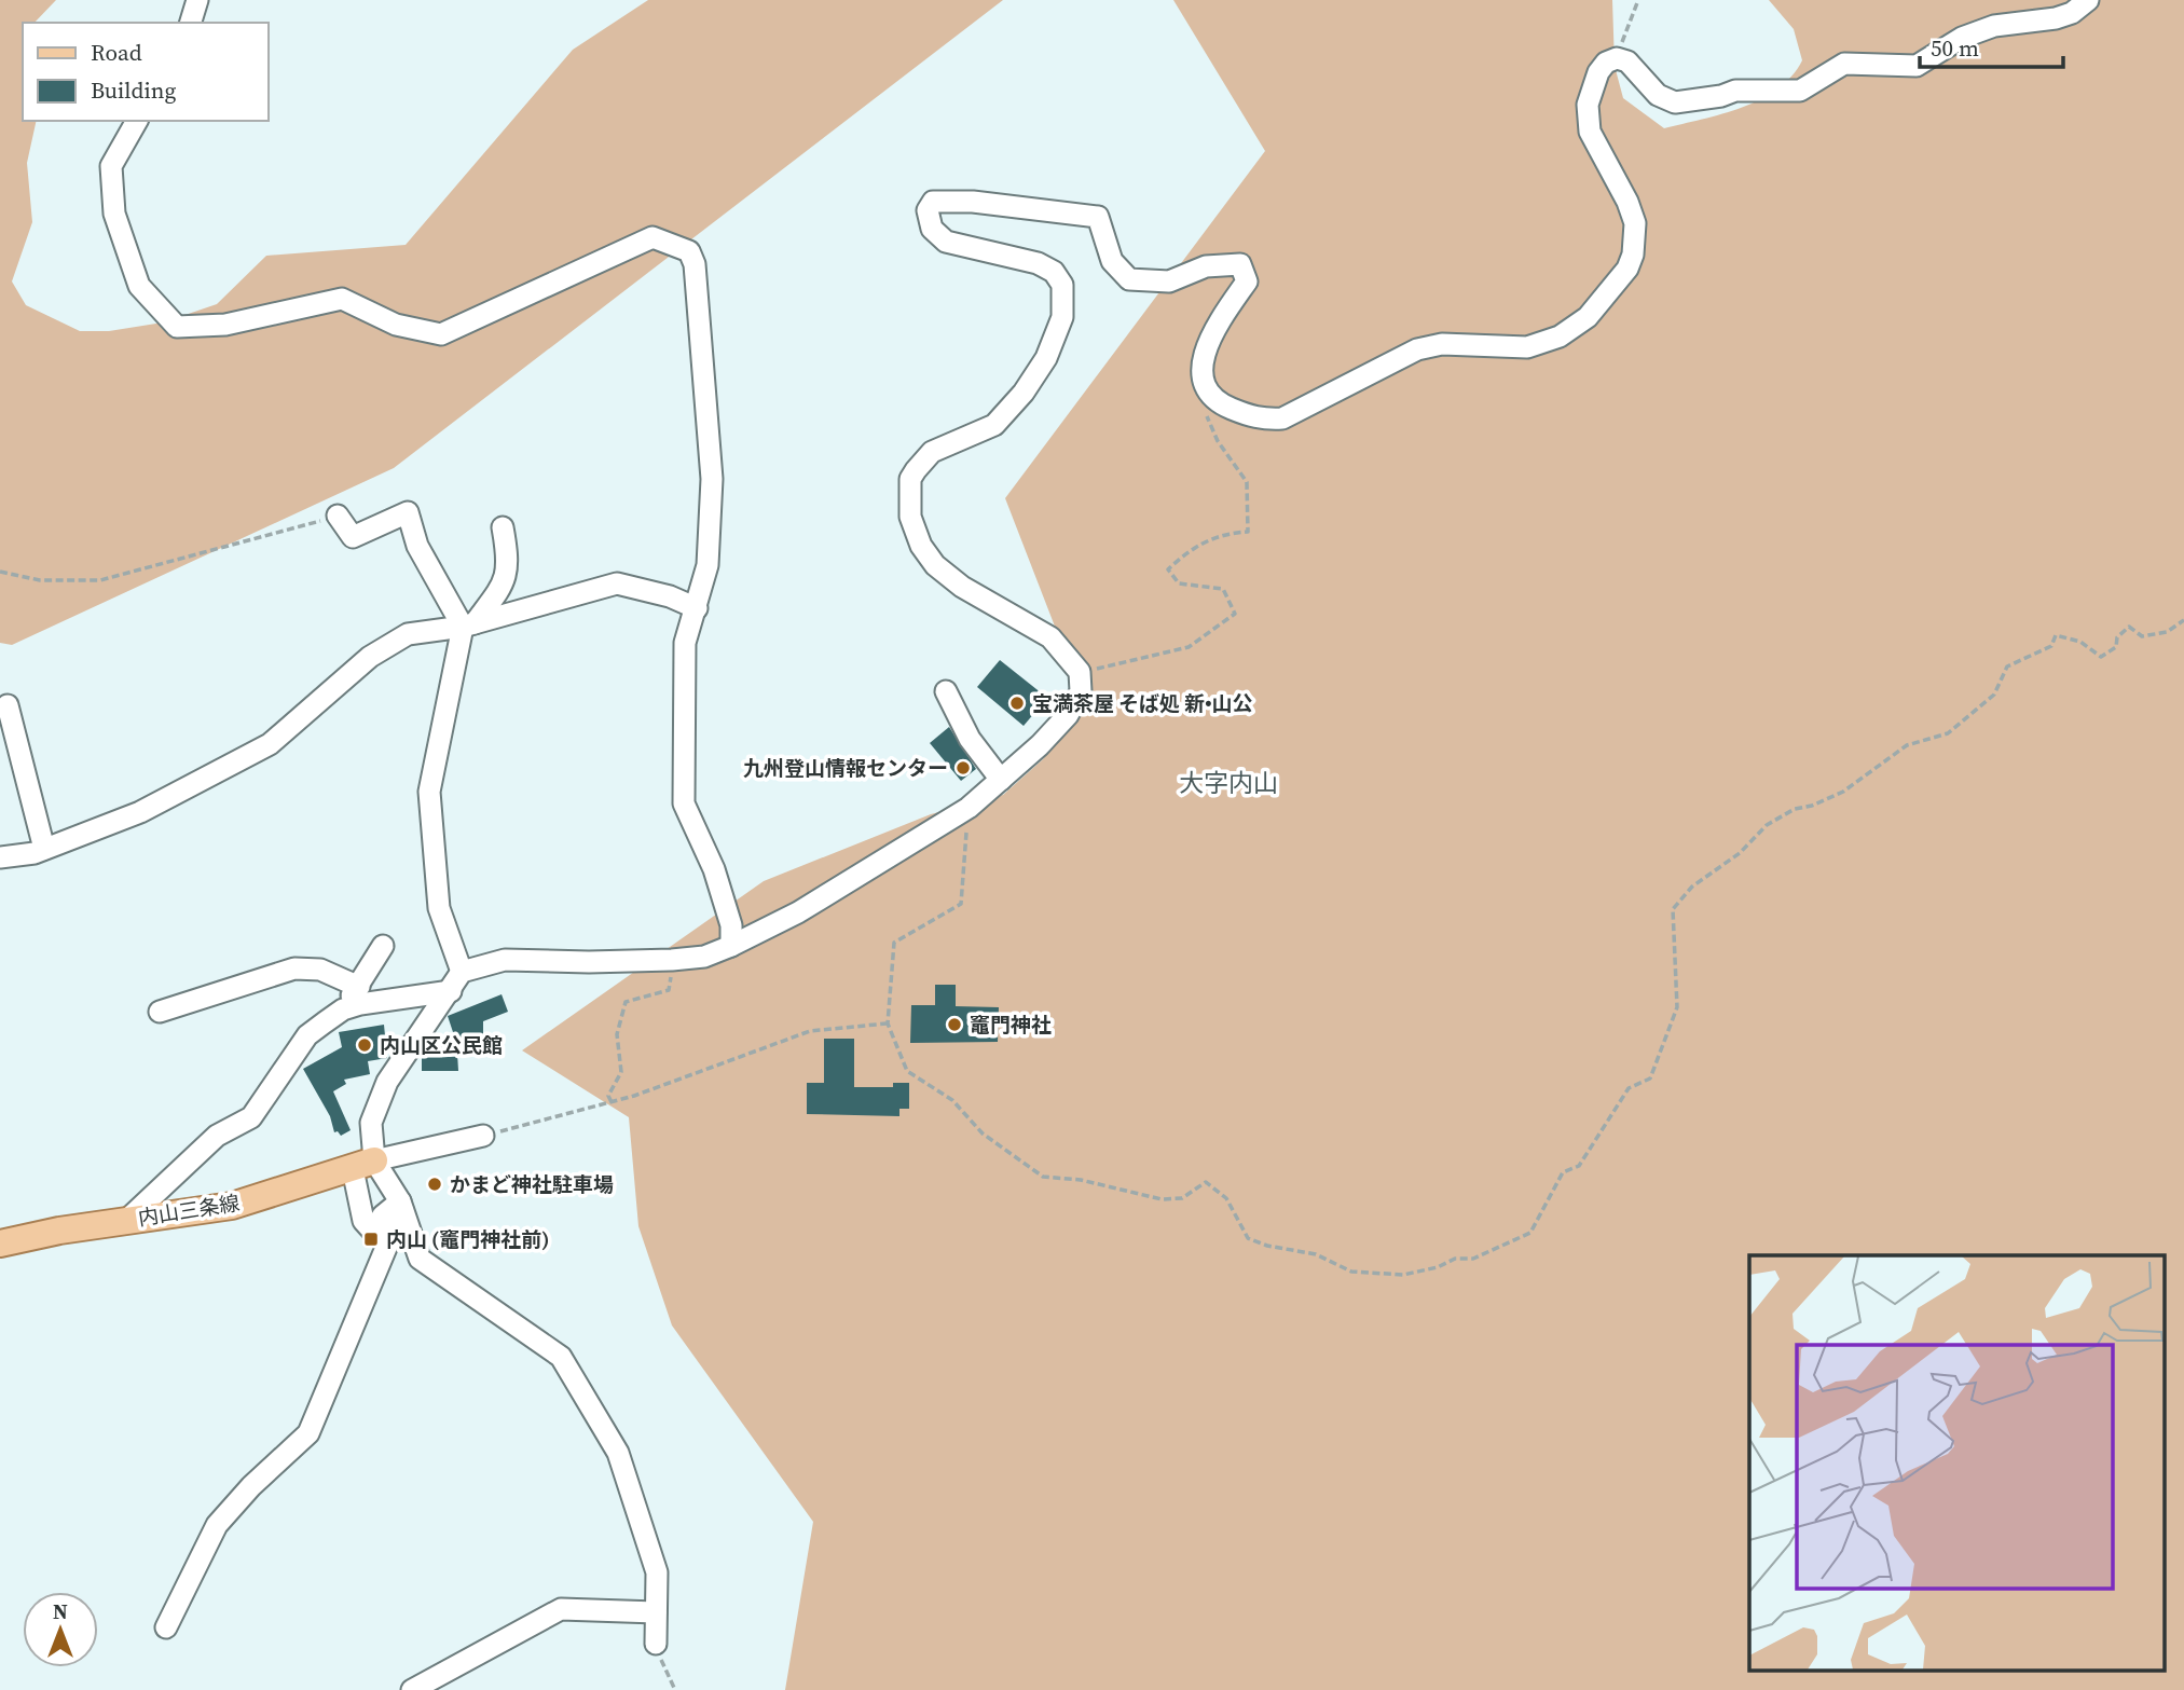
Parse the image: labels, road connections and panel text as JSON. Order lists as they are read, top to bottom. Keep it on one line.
{"streets":{"main road":["内山三条線"]},"districts":["大字内山"],"places":{"other":["宝満茶屋 そば処 新•山公","九州登山情報センター","竈門神社","内山区公民館","かまど神社駐車場"],"transit":["内山 (竈門神社前)"]},"legend":["Road","Building"],"scale_bar":"50 m","north":"top"}
